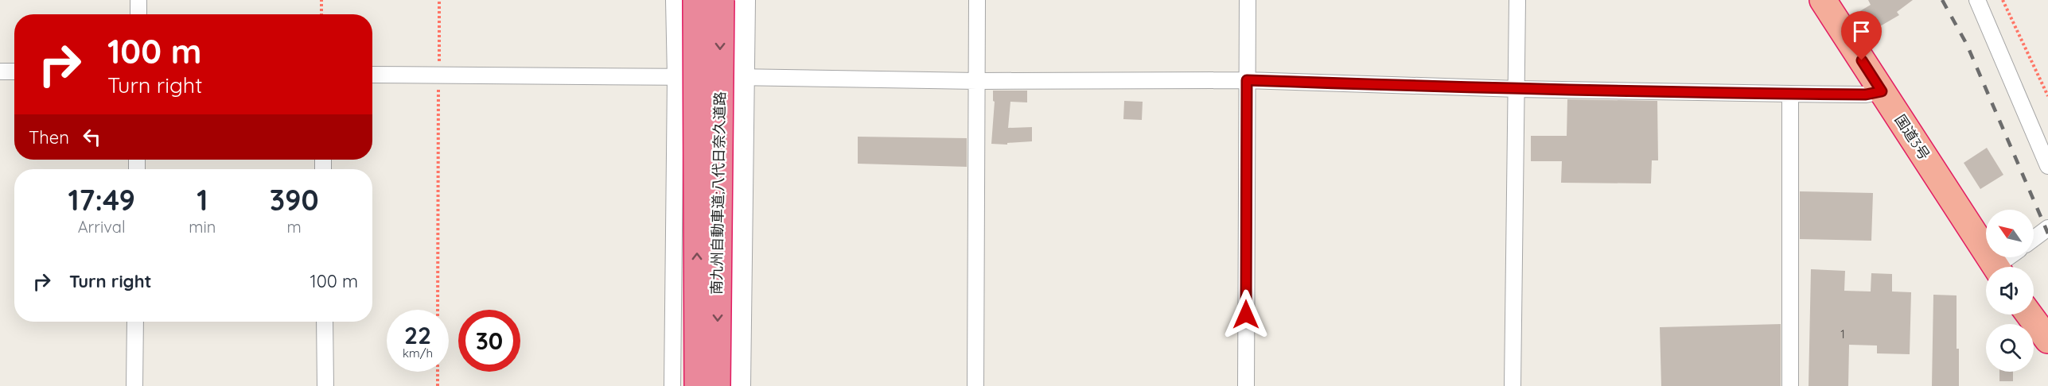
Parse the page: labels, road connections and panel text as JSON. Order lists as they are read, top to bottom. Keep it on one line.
{"streets":{"highway":["国道3号","南九州自動車道;八代日奈久道路"]},"house_numbers":["1"],"north":"top left","page":{"turn":["100 m","Turn right"],"then":"Then","eta":["17:49","Arrival","1","min","390","m"],"list":[{"name":"Turn right","value":"100 m"}],"speed":"22 km/h","limit":"30"}}
